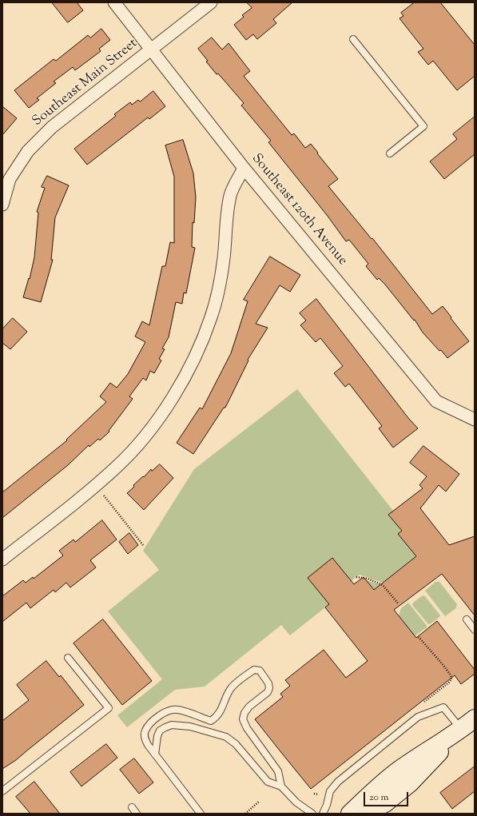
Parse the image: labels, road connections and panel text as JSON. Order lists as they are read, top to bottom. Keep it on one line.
{"streets":{"street":["Southeast Main Street","Southeast 120th Avenue"]},"crossings":[["Southeast Main Street","Southeast 120th Avenue"]],"scale_bar":"20 m"}
